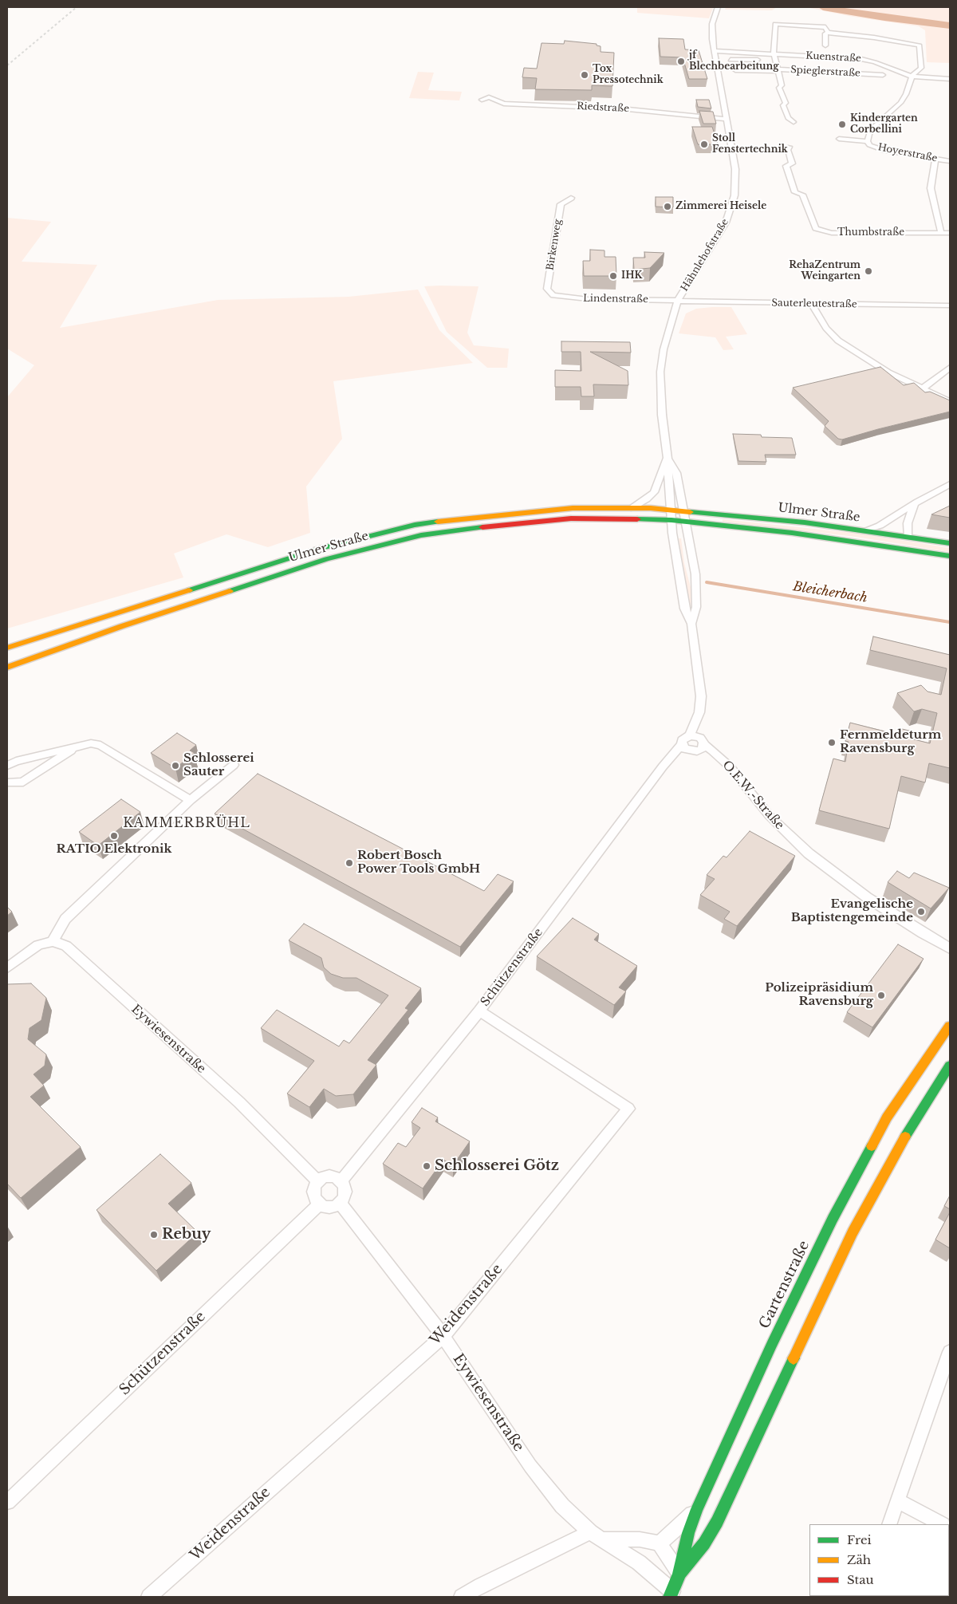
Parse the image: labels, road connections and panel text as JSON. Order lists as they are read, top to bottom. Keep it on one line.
{"streets":{"main road":["Ulmer Straße","Gartenstraße"],"street":["Kuenstraße","Spieglerstraße","Riedstraße","Hoyerstraße","Thumbstraße","Birkenweg","Hähnlehofstraße","Lindenstraße","Sauterleutestraße","O.E.W.-Straße","Schützenstraße","Eywiesenstraße","Weidenstraße"]},"crossings":[["Kuenstraße","Spieglerstraße"],["Kuenstraße","Hähnlehofstraße"],["Riedstraße","Hähnlehofstraße"],["Birkenweg","Lindenstraße"],["Hähnlehofstraße","Lindenstraße"],["Hähnlehofstraße","Sauterleutestraße"],["Hähnlehofstraße","Ulmer Straße"],["Lindenstraße","Sauterleutestraße"],["O.E.W.-Straße","Schützenstraße"],["Schützenstraße","Eywiesenstraße"],["Schützenstraße","Weidenstraße"],["Eywiesenstraße","Gartenstraße"],["Eywiesenstraße","Weidenstraße"]],"districts":["KAMMERBRÜHL"],"water":["Bleicherbach"],"places":["jf Blechbearbeitung","Tox Pressotechnik","Kindergarten Corbellini","Stoll Fenstertechnik","Zimmerei Heisele","RehaZentrum Weingarten","IHK","Fernmeldeturm Ravensburg","Schlosserei Sauter","RATIO Elektronik","Robert Bosch Power Tools GmbH","Evangelische Baptistengemeinde","Polizeipräsidium Ravensburg","Schlosserei Götz","Rebuy"],"legend":["Frei","Zäh","Stau"]}
